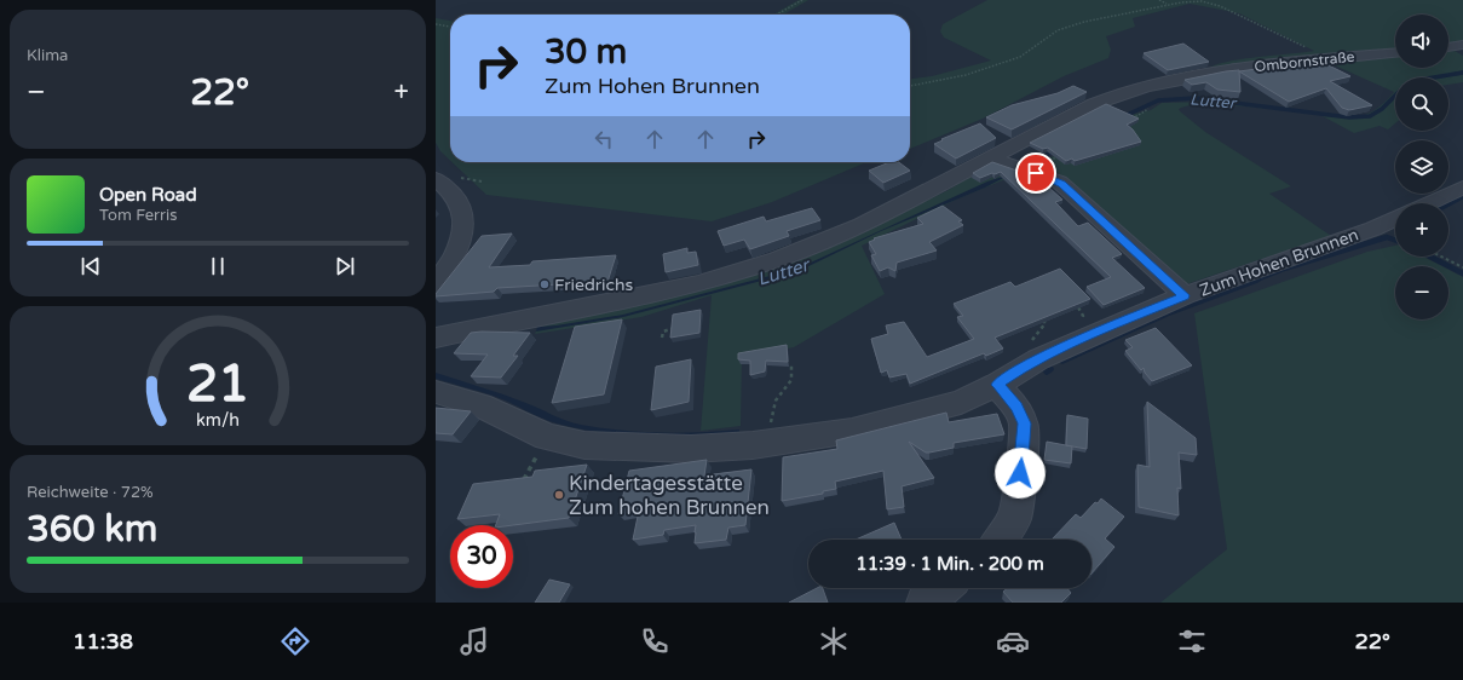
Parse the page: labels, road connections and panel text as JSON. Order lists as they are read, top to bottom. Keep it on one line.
{"streets":{"street":["Ombornstraße","Zum Hohen Brunnen"]},"water":["Lutter"],"places":["Friedrichs","Kindertagesstätte Zum hohen Brunnen"],"page":{"tile":["Klima",["Reichweite · 72%","360 km"]],"map_buttons":["+","−"],"turn":["30 m","Zum Hohen Brunnen"],"heat":["−","22°","+"],"song":["Open Road","Tom Ferris"],"limit":"30","trip":"11:39 · 1 Min. · 200 m","tabs":["11:38","22°"],"gauge":["21","km/h"]}}
